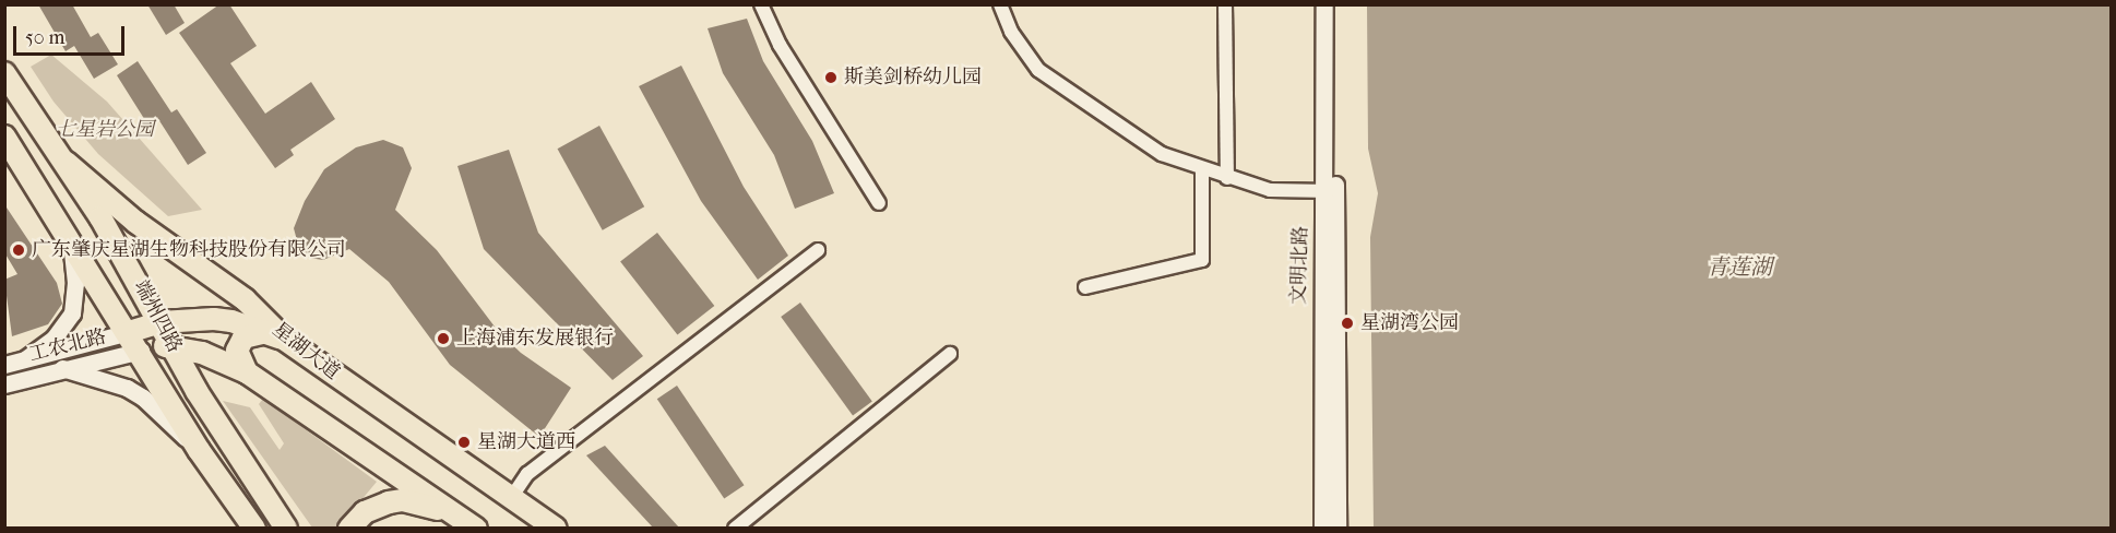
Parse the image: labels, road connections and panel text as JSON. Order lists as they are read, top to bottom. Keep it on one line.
{"streets":{"main road":["端州四路","星湖大道"],"street":["文明北路","工农北路"]},"crossings":[["端州四路","工农北路"],["端州四路","星湖大道"]],"water":["青莲湖"],"parks":["七星岩公园"],"places":["斯美剑桥幼儿园","广东肇庆星湖生物科技股份有限公司","星湖湾公园","上海浦东发展银行","星湖大道西"],"scale_bar":"50 m"}
